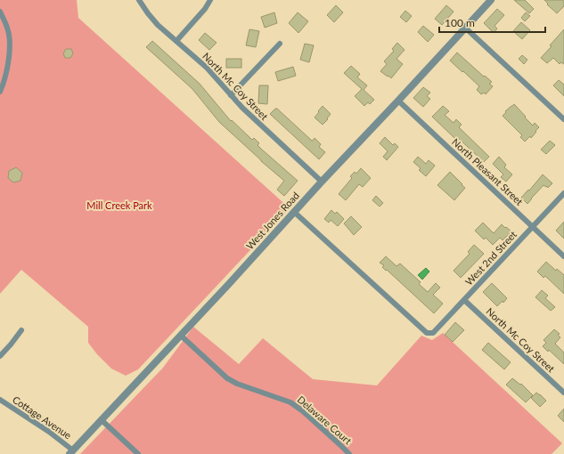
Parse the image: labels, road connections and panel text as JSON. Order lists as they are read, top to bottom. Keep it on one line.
{"streets":{"street":["North Mc Coy Street","North Pleasant Street","West Jones Road","West 2nd Street","Cottage Avenue","Delaware Court"]},"crossings":[["North Mc Coy Street","West Jones Road"],["North Mc Coy Street","West 2nd Street"],["North Pleasant Street","West Jones Road"],["North Pleasant Street","West 2nd Street"],["West Jones Road","West 2nd Street"],["West Jones Road","Cottage Avenue"],["West Jones Road","Delaware Court"]],"parks":["Mill Creek Park"],"scale_bar":"100 m"}
